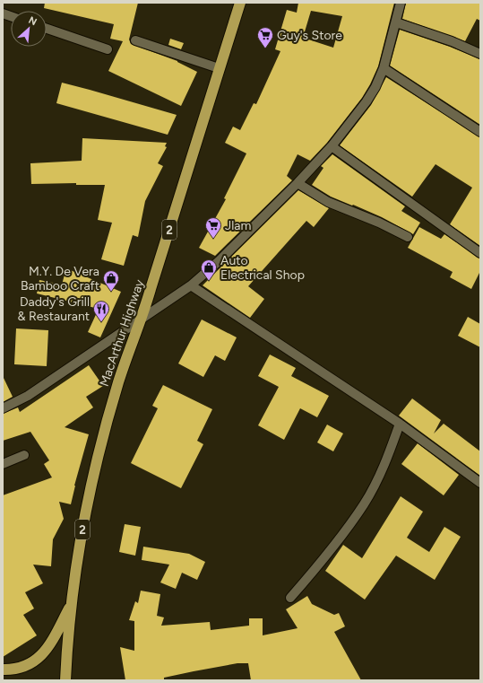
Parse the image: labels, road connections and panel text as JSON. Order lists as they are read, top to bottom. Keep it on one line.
{"streets":{"highway":["2","MacArthur Highway"]},"places":{"supermarket":["Guy's Store","Jlam"],"shop":["Auto Electrical Shop","M.Y. De Vera Bamboo Craft"],"restaurant":["Daddy's Grill & Restaurant"]},"north":"top right"}
